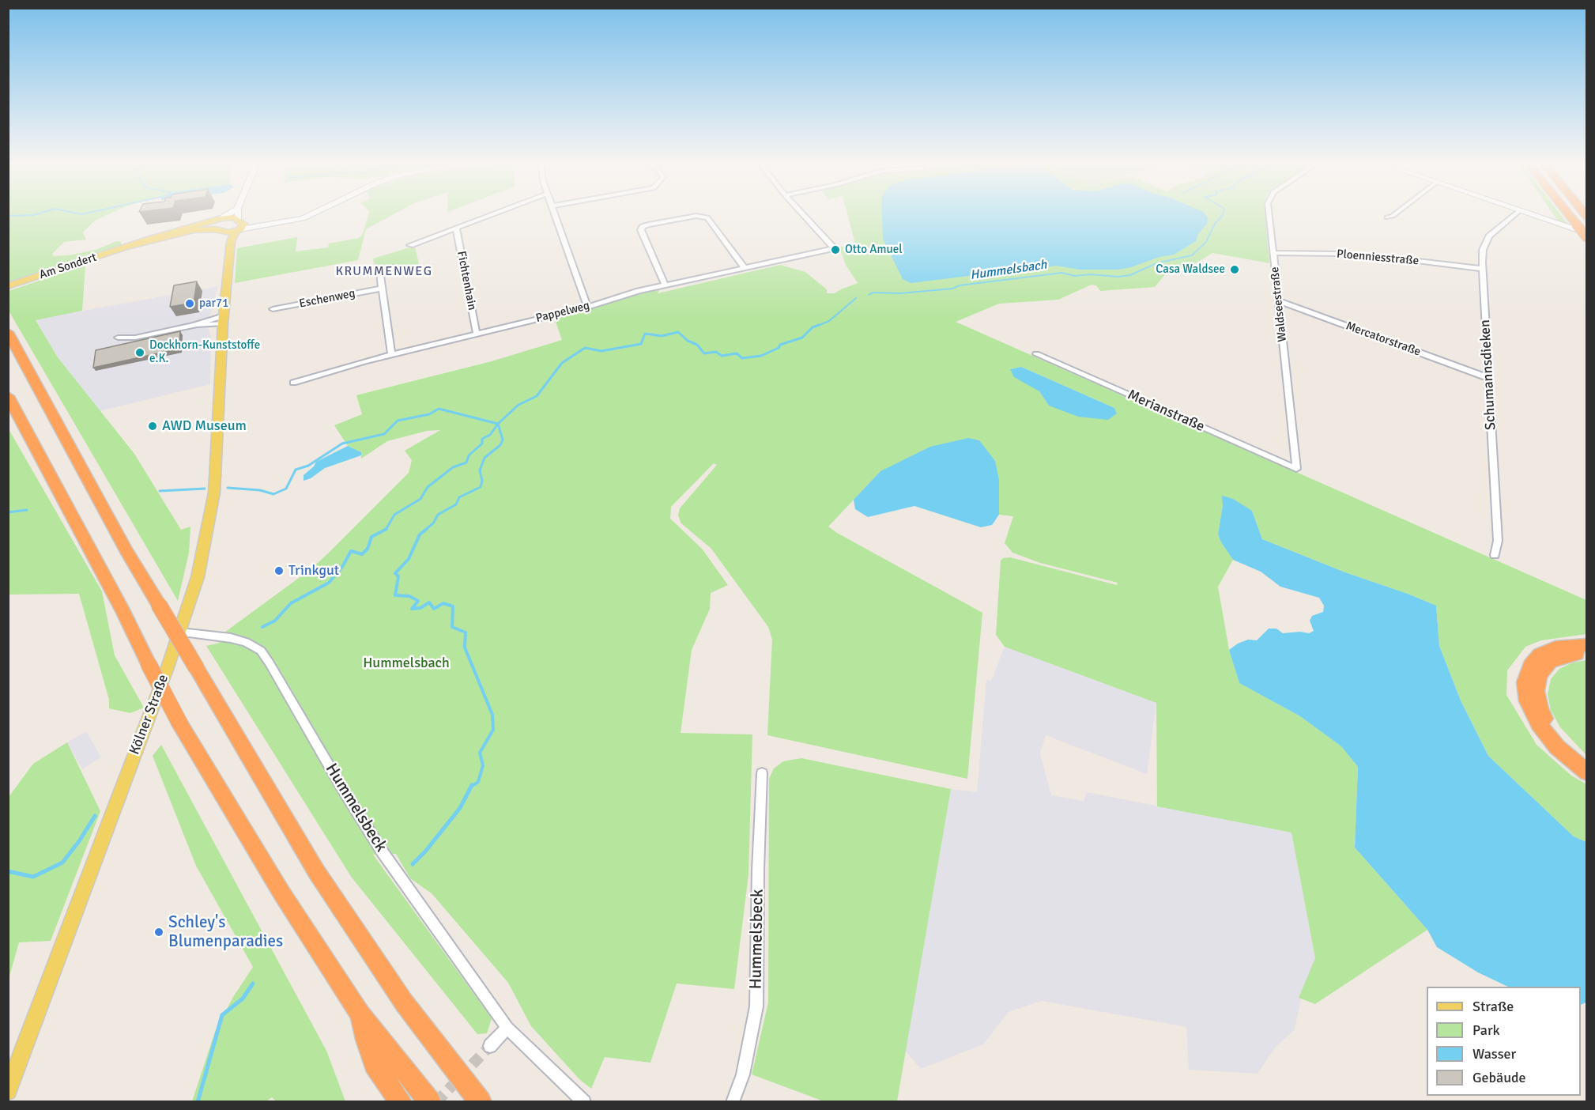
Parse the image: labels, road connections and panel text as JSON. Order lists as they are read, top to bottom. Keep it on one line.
{"streets":{"main road":["Am Sondert","Kölner Straße"],"street":["Ploenniesstraße","Fichtenhain","Eschenweg","Waldseestraße","Pappelweg","Mercatorstraße","Schumannsdieken","Merianstraße","Hummelsbeck"]},"crossings":[["Ploenniesstraße","Waldseestraße"],["Ploenniesstraße","Schumannsdieken"],["Am Sondert","Kölner Straße"],["Fichtenhain","Pappelweg"],["Waldseestraße","Mercatorstraße"],["Waldseestraße","Merianstraße"],["Mercatorstraße","Schumannsdieken"],["Kölner Straße","Hummelsbeck"]],"districts":["KRUMMENWEG"],"water":["Hummelsbach"],"parks":["Hummelsbach"],"places":["Otto Amuel","Casa Waldsee","par71","Dockhorn-Kunststoffe e.K.","AWD Museum","Trinkgut","Schley's Blumenparadies"],"legend":["Straße","Park","Wasser","Gebäude"]}
